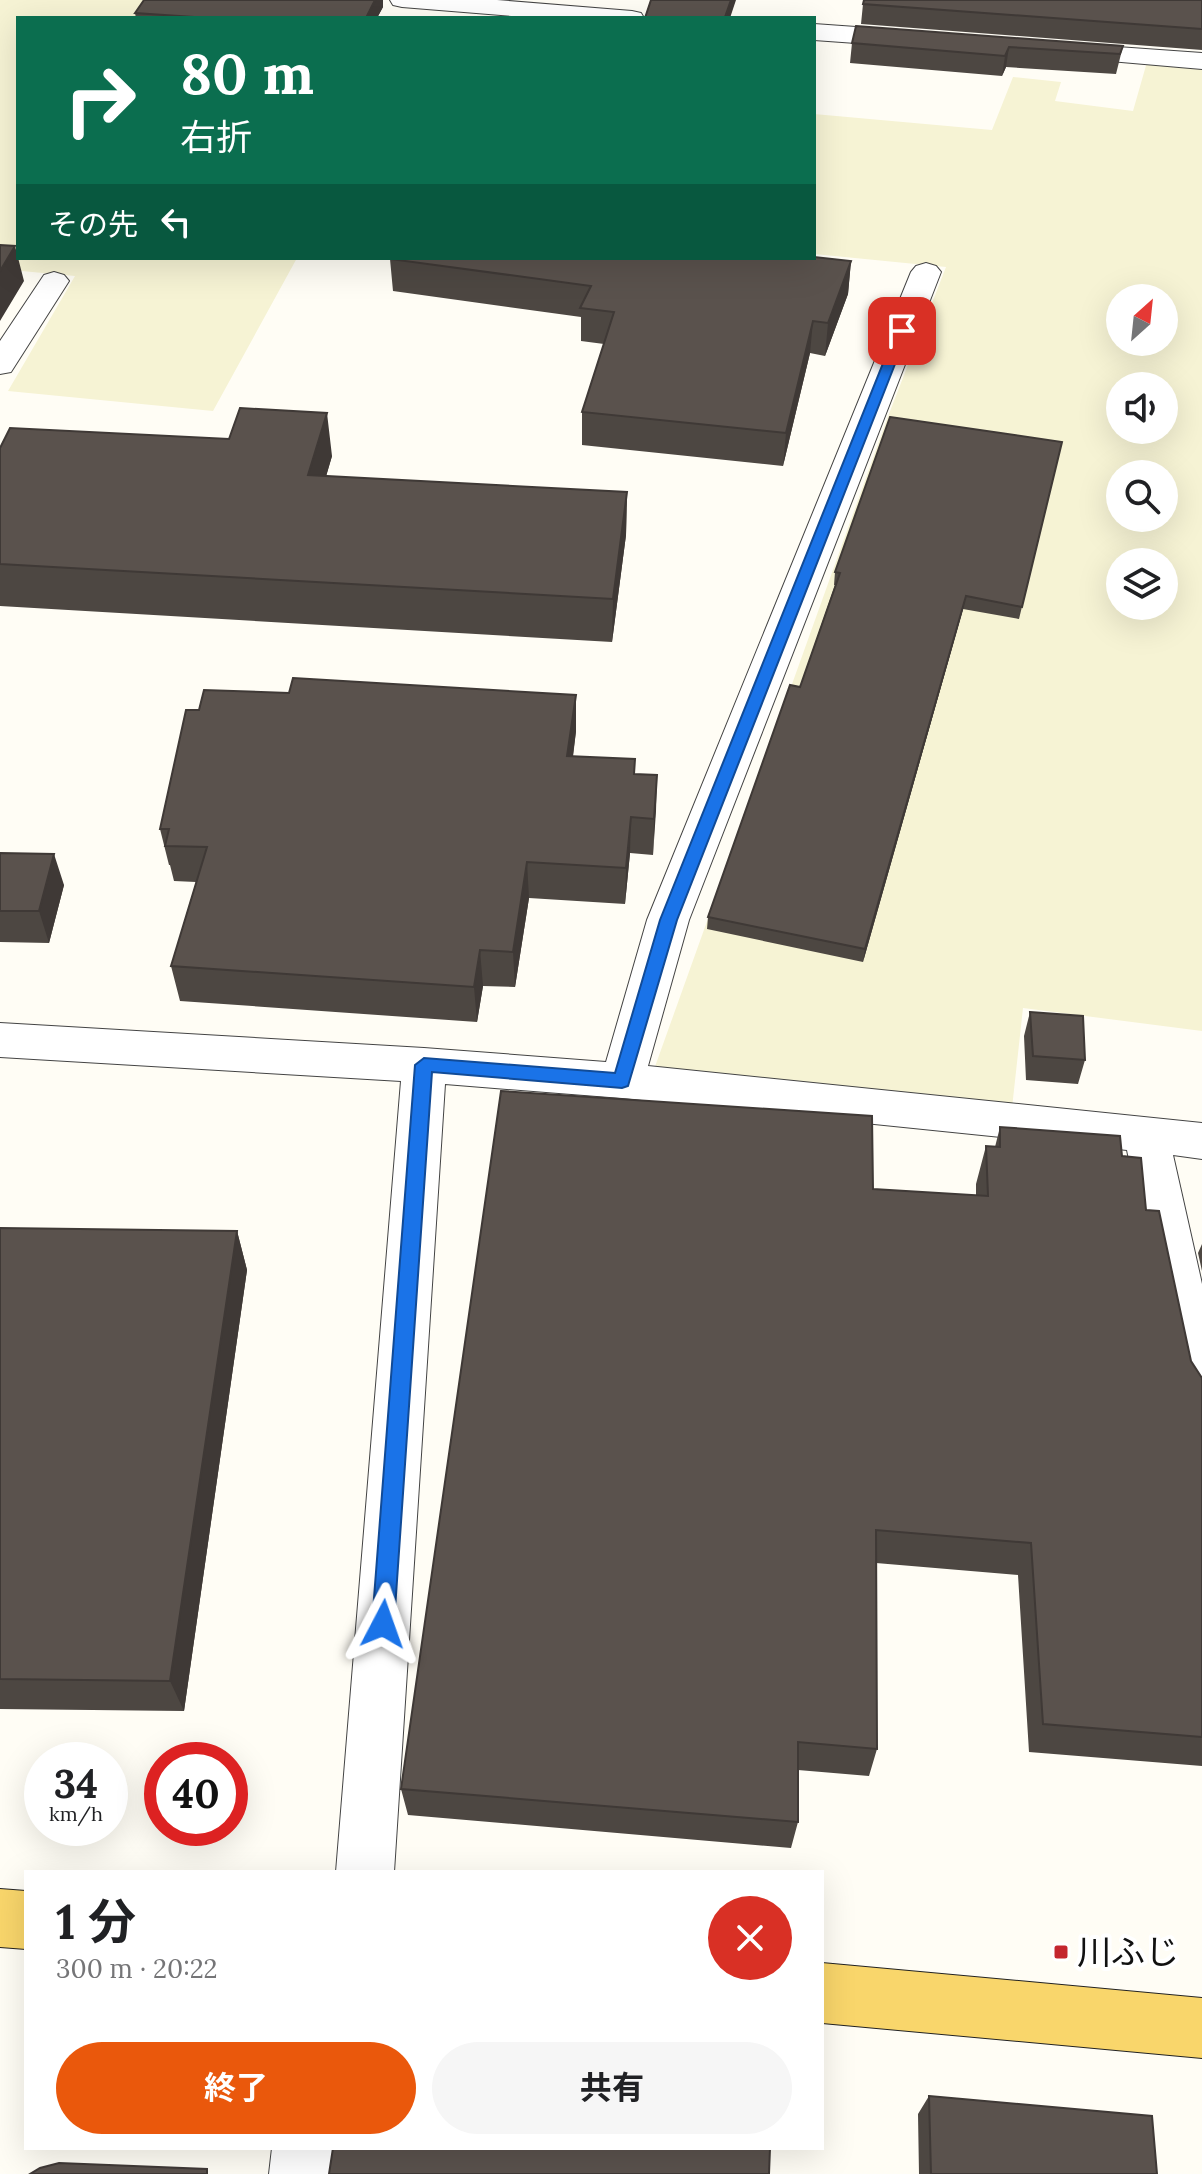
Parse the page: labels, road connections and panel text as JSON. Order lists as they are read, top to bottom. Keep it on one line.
{"places":{"transit":["川ふじ"]},"north":"top right","page":{"turn":["80 m","右折"],"then":"その先","speed":"34 km/h","limit":"40","heading":["1 分","300 m · 20:22"],"buttons":["終了","共有"]}}
